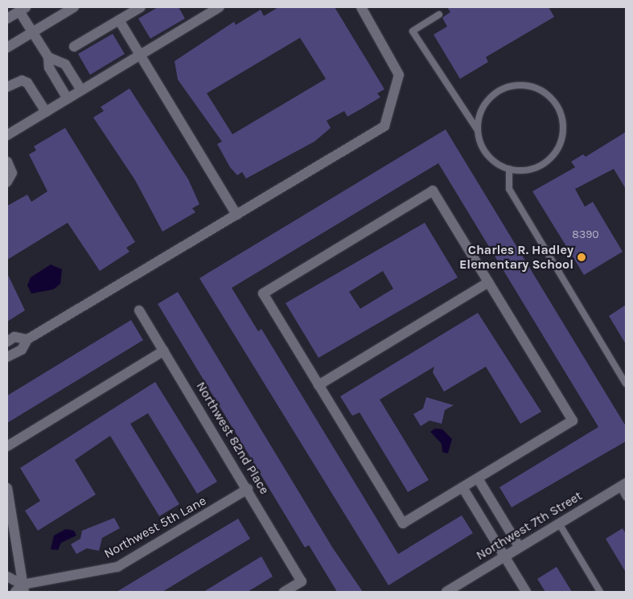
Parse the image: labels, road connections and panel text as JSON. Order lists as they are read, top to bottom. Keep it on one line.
{"streets":{"street":["Northwest 82nd Place","Northwest 7th Street","Northwest 5th Lane"]},"crossings":[["Northwest 82nd Place","Northwest 5th Lane"]],"places":["Charles R. Hadley Elementary School"],"house_numbers":["8390"]}
